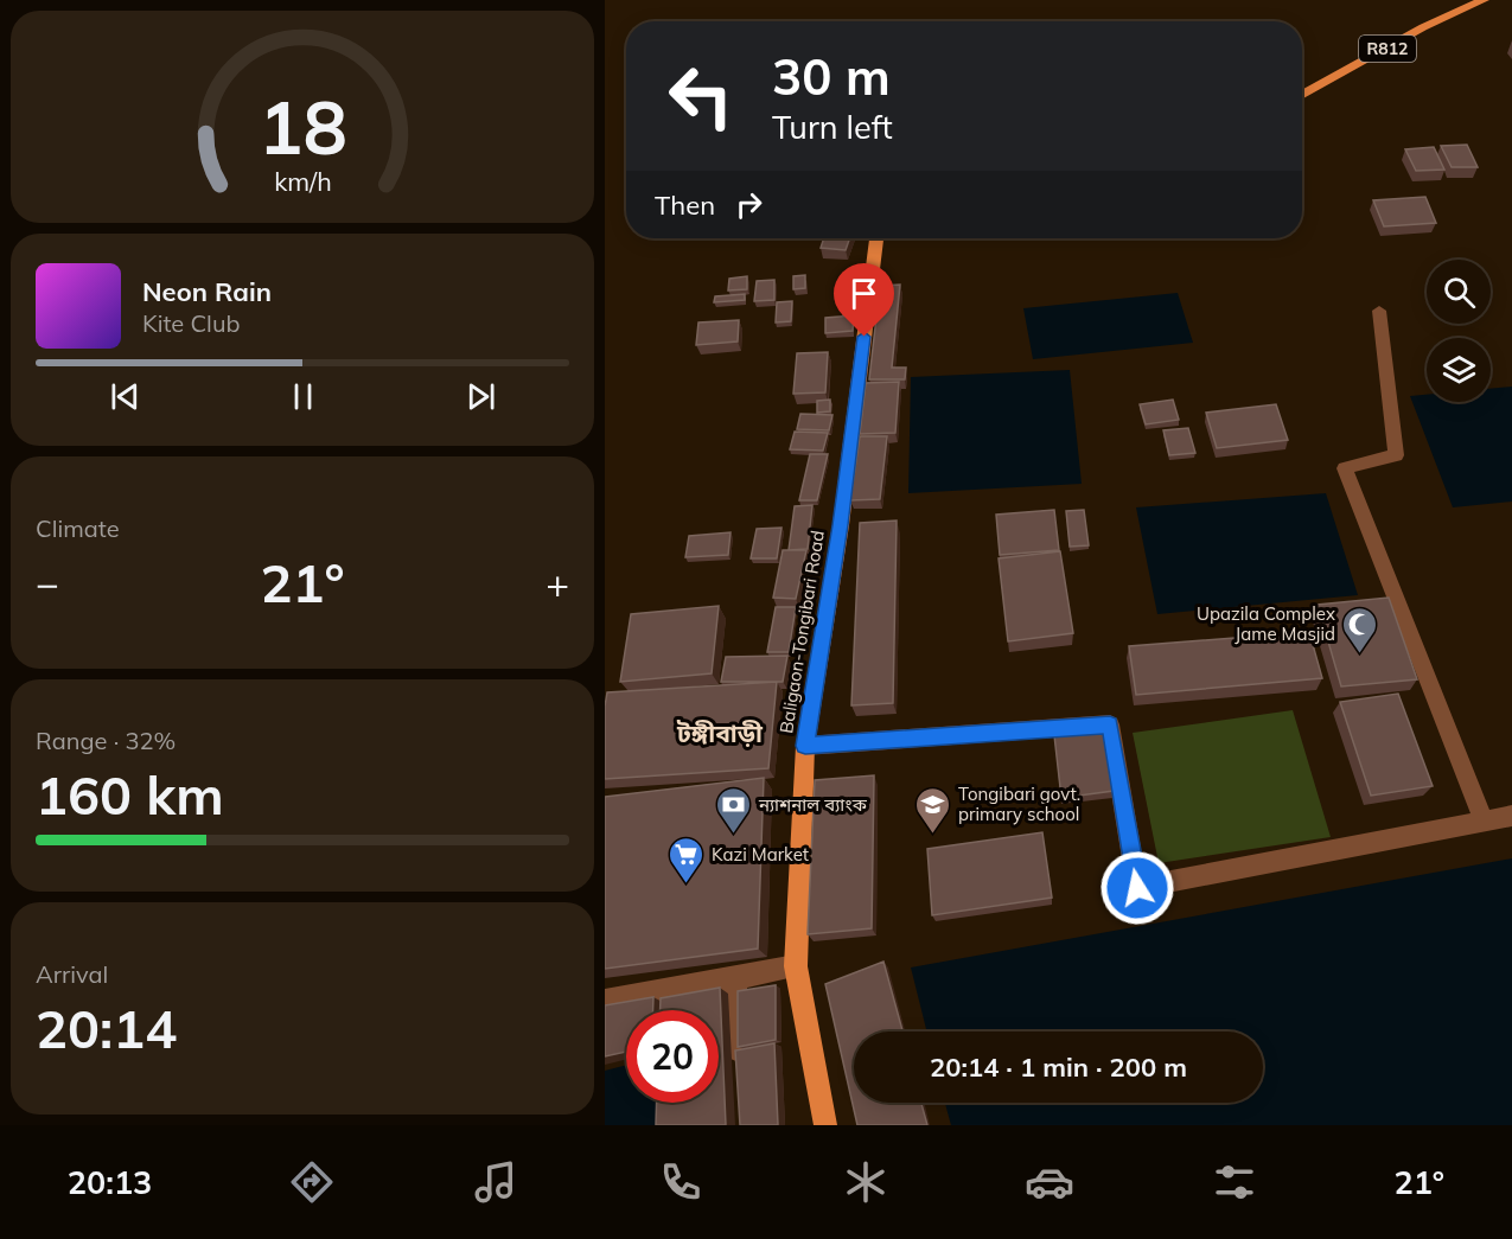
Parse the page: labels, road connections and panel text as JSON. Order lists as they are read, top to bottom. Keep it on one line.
{"streets":{"main road":["R812","Baligaon-Tongibari Road"]},"districts":["টঙ্গীবাড়ী"],"places":{"mosque":["Upazila Complex Jame Masjid"],"bank":["ন্যাশনাল ব্যাংক"],"school or university":["Tongibari govt. primary school"],"supermarket":["Kazi Market"]},"page":{"turn":["30 m","Turn left"],"then":"Then","song":["Neon Rain","Kite Club"],"tile":["Climate",["Range · 32%","160 km"],["Arrival","20:14"]],"heat":["−","21°","+"],"limit":"20","trip":"20:14 · 1 min · 200 m","tabs":["20:13","21°"],"gauge":["18","km/h"]}}
